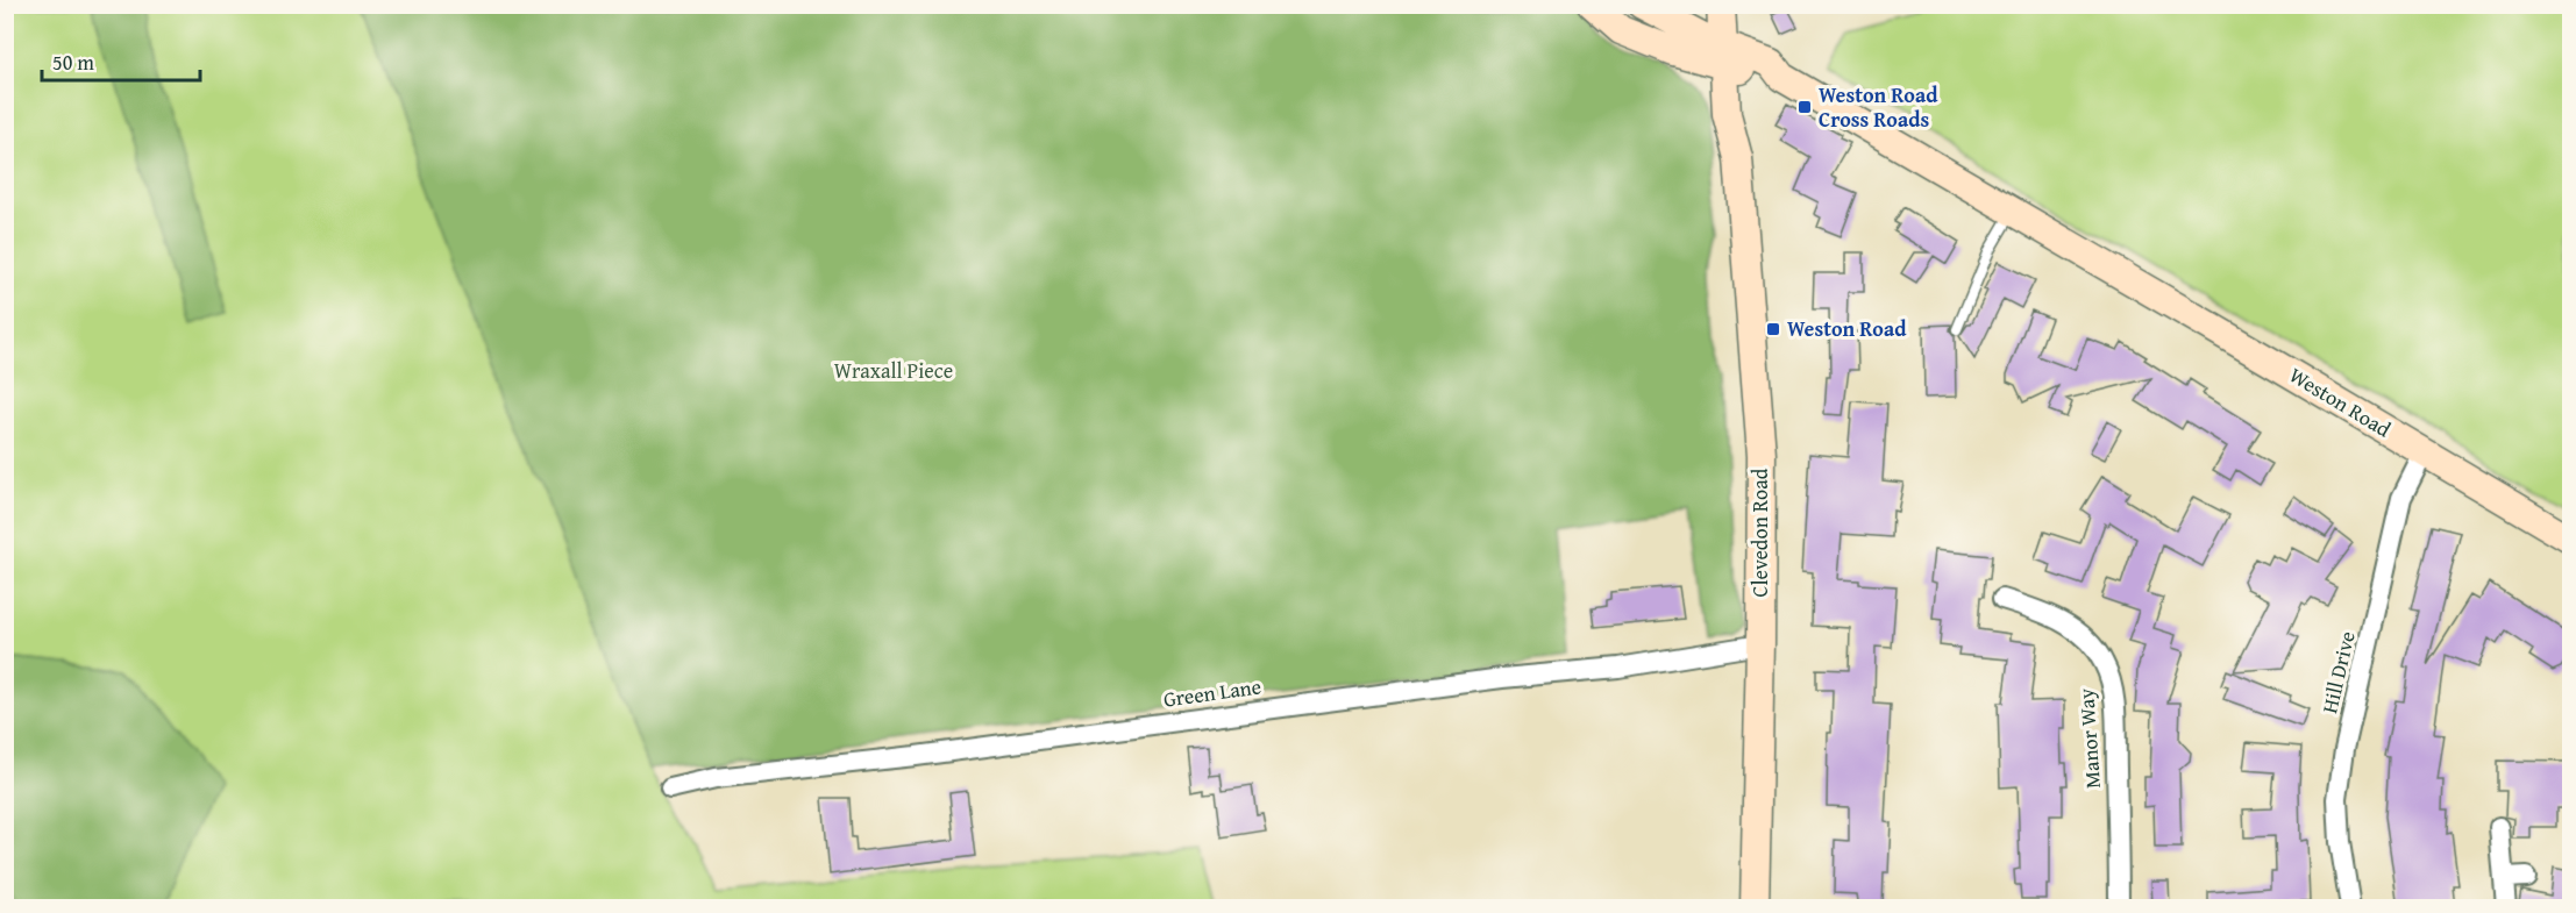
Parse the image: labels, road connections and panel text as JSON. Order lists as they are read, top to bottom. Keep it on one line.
{"streets":{"main road":["Weston Road","Clevedon Road"],"street":["Hill Drive","Green Lane","Manor Way"]},"crossings":[["Weston Road","Clevedon Road"],["Weston Road","Hill Drive"],["Clevedon Road","Green Lane"]],"parks":["Wraxall Piece"],"places":{"transit":["Weston Road Cross Roads","Weston Road"]},"scale_bar":"50 m"}
